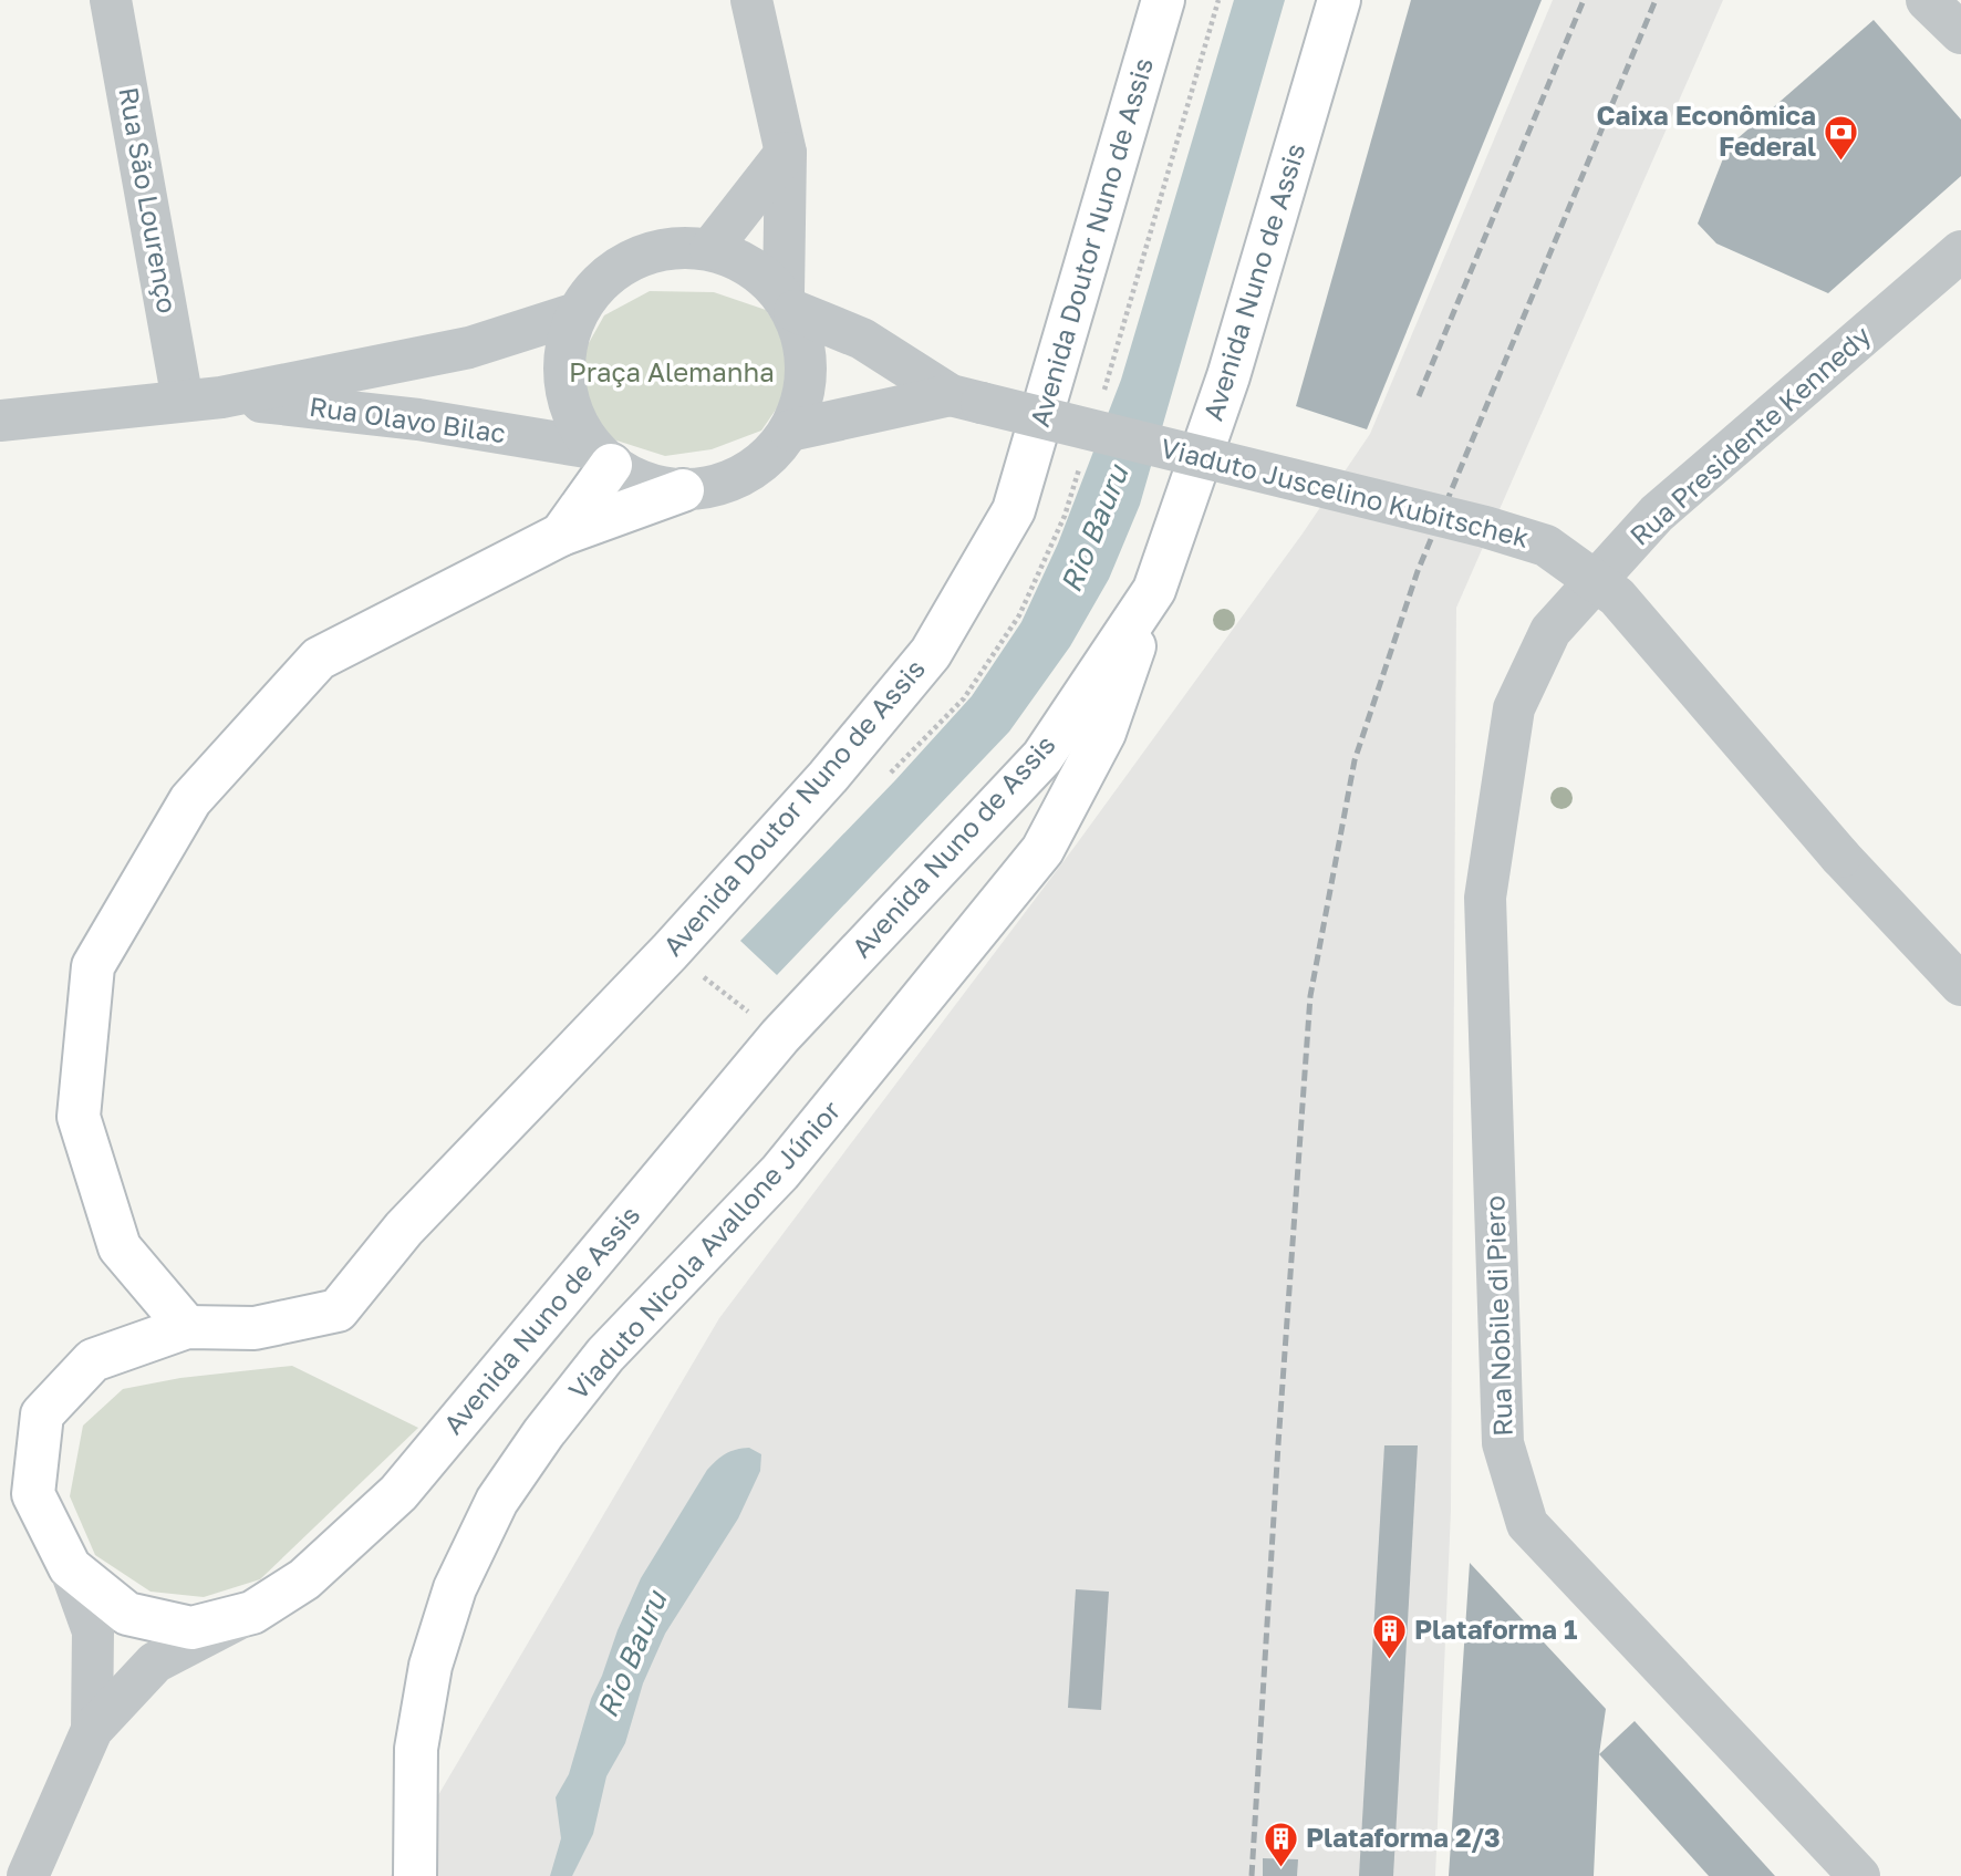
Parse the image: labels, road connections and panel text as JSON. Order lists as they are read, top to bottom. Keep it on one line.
{"streets":{"main road":["Avenida Doutor Nuno de Assis","Avenida Nuno de Assis","Viaduto Nicola Avallone Júnior"],"street":["Rua São Lourenço","Rua Olavo Bilac","Rua Presidente Kennedy","Viaduto Juscelino Kubitschek","Rua Nobile di Piero"]},"crossings":[["Rua São Lourenço","Rua Olavo Bilac"],["Avenida Doutor Nuno de Assis","Avenida Nuno de Assis"],["Avenida Nuno de Assis","Viaduto Nicola Avallone Júnior"],["Rua Olavo Bilac","Viaduto Juscelino Kubitschek"],["Rua Presidente Kennedy","Rua Nobile di Piero"]],"water":["Rio Bauru"],"parks":["Praça Alemanha"],"places":{"bank":["Caixa Econômica Federal"],"building":["Plataforma 1","Plataforma 2/3"]}}
